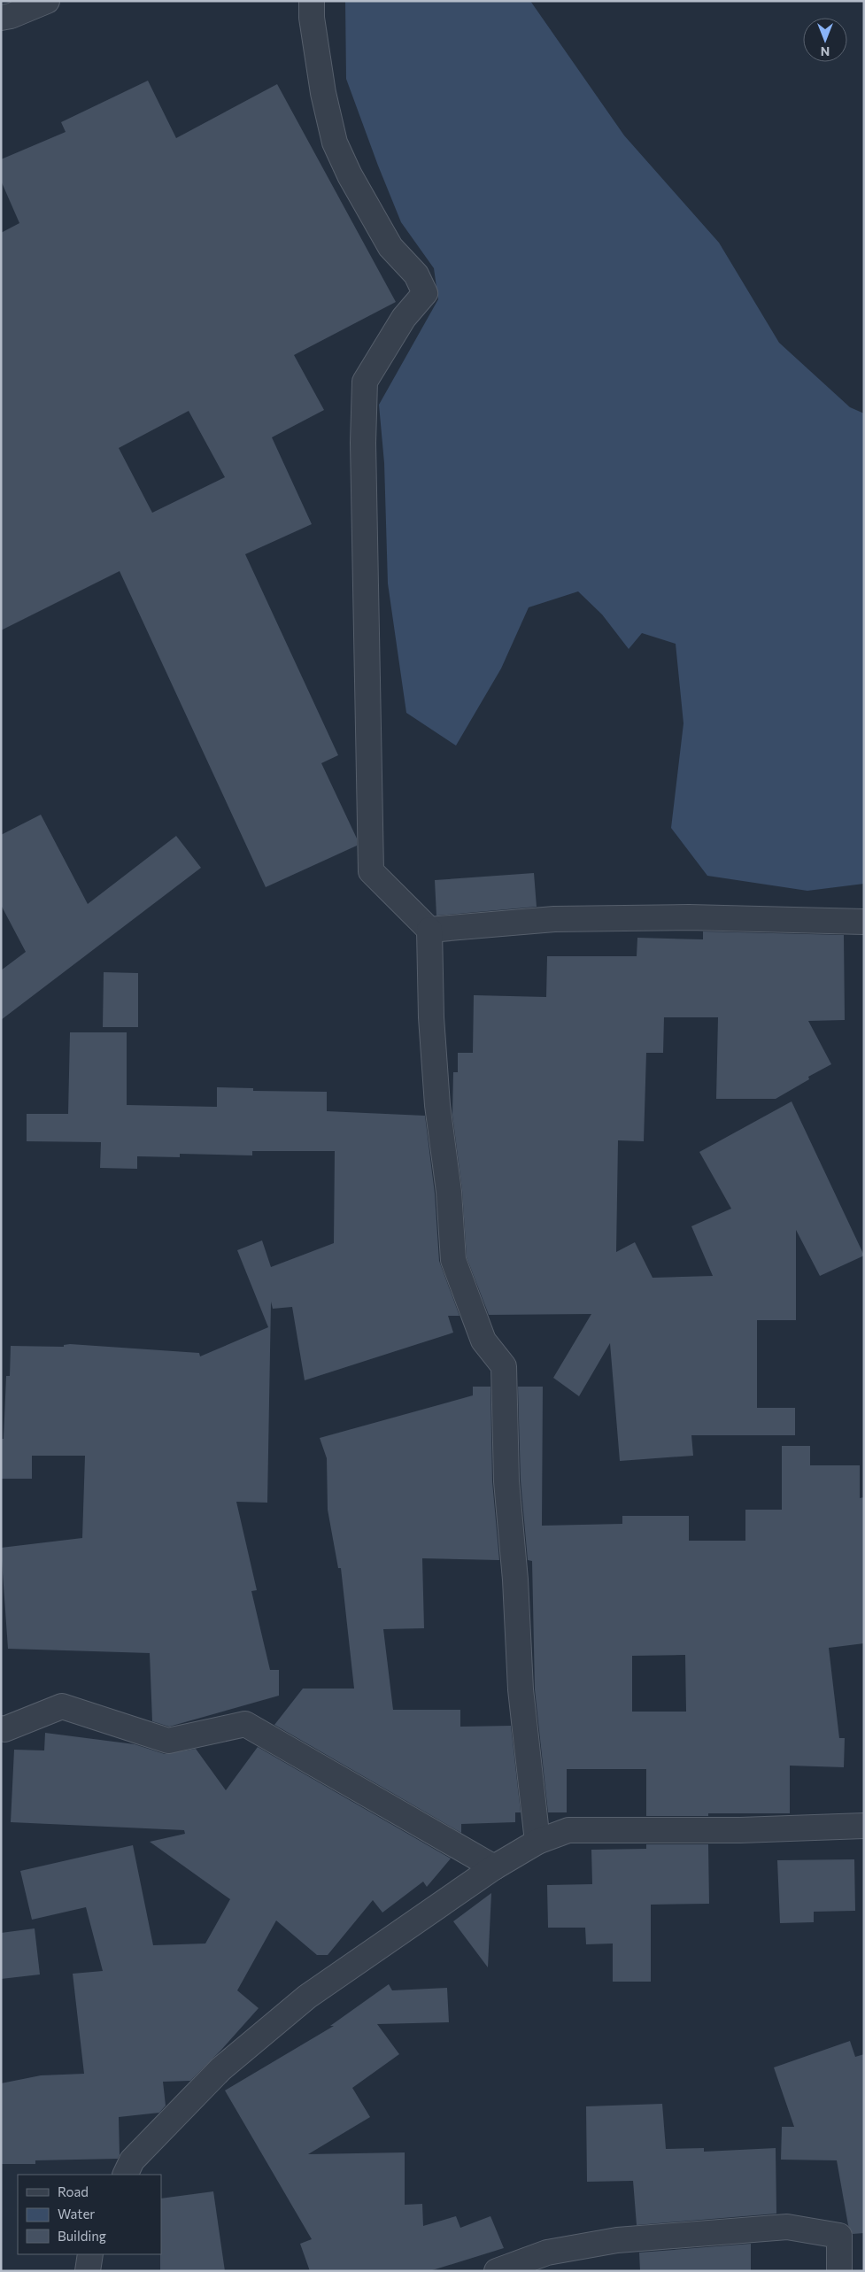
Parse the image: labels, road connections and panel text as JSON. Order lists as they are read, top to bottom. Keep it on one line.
{"legend":["Road","Water","Building"],"north":"bottom"}
